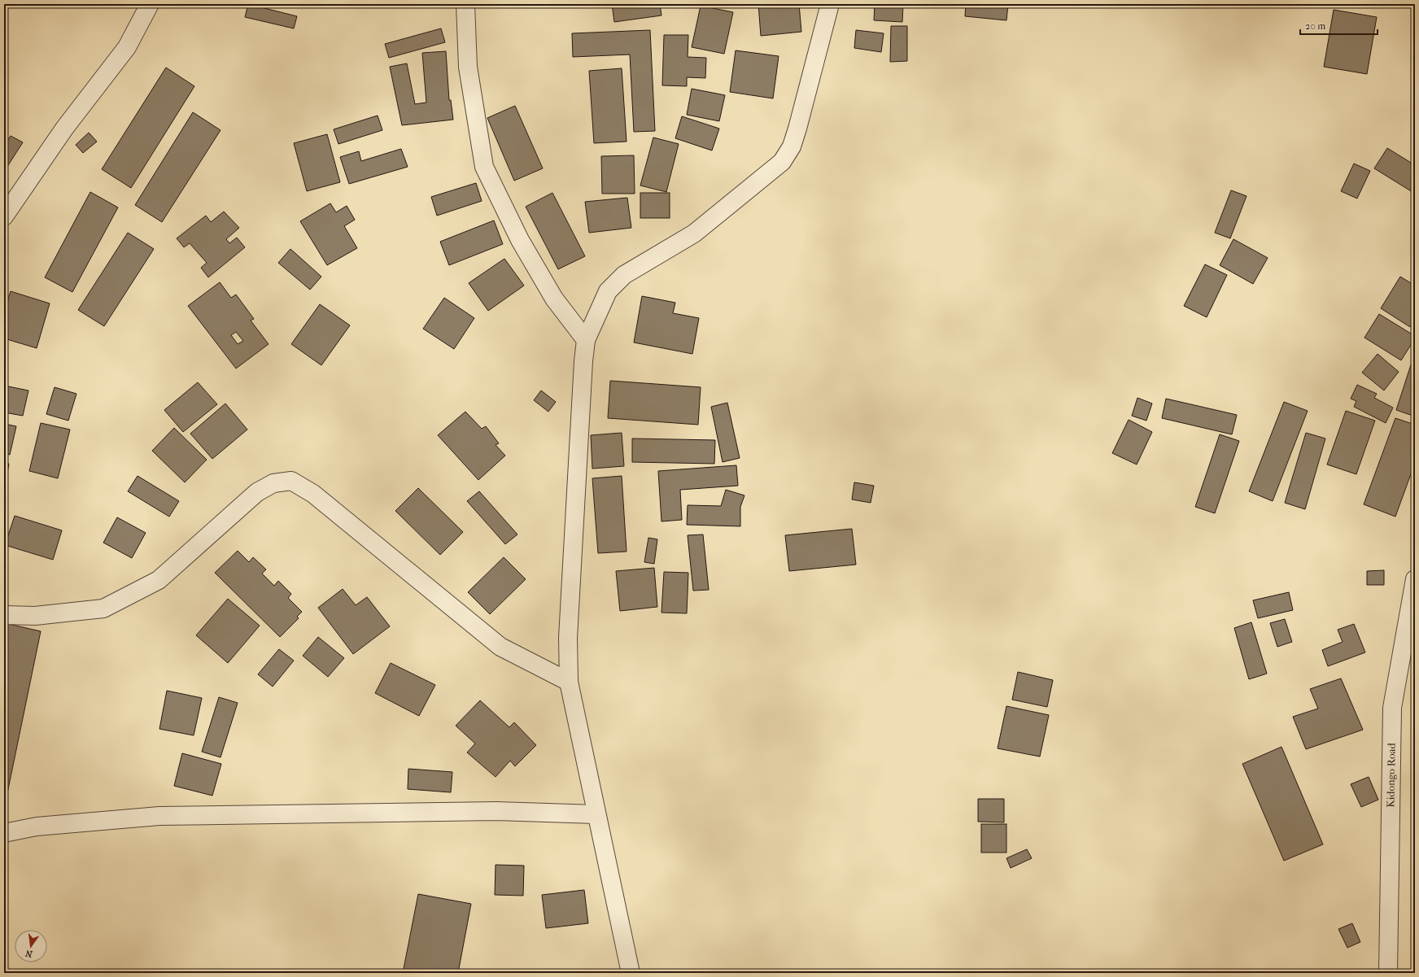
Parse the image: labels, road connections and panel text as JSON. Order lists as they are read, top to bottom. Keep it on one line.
{"streets":{"street":["Kidongo Road"]},"scale_bar":"20 m","north":"bottom"}
